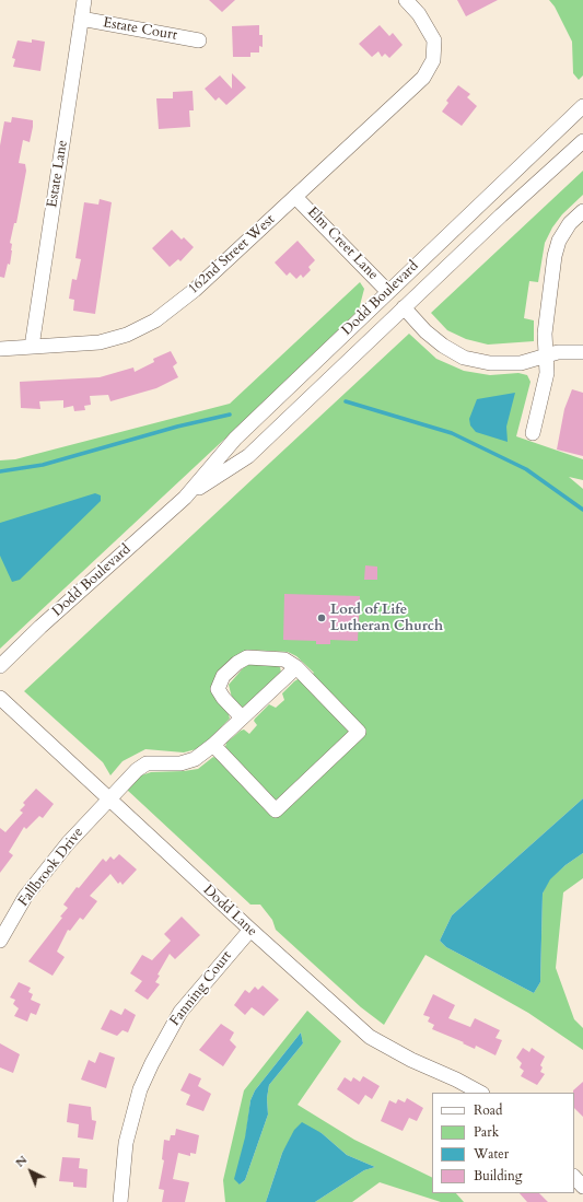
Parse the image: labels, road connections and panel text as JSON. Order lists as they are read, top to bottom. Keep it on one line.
{"streets":{"street":["Estate Court","Estate Lane","Elm Creet Lane","162nd Street West","Dodd Boulevard","Fallbrook Drive","Dodd Lane","Fanning Court"]},"crossings":[["Estate Court","Estate Lane"],["Estate Lane","162nd Street West"],["Elm Creet Lane","162nd Street West"],["Elm Creet Lane","Dodd Boulevard"],["Fallbrook Drive","Dodd Lane"],["Dodd Lane","Fanning Court"]],"places":["Lord of Life Lutheran Church"],"legend":["Road","Park","Water","Building"],"north":"top left"}
